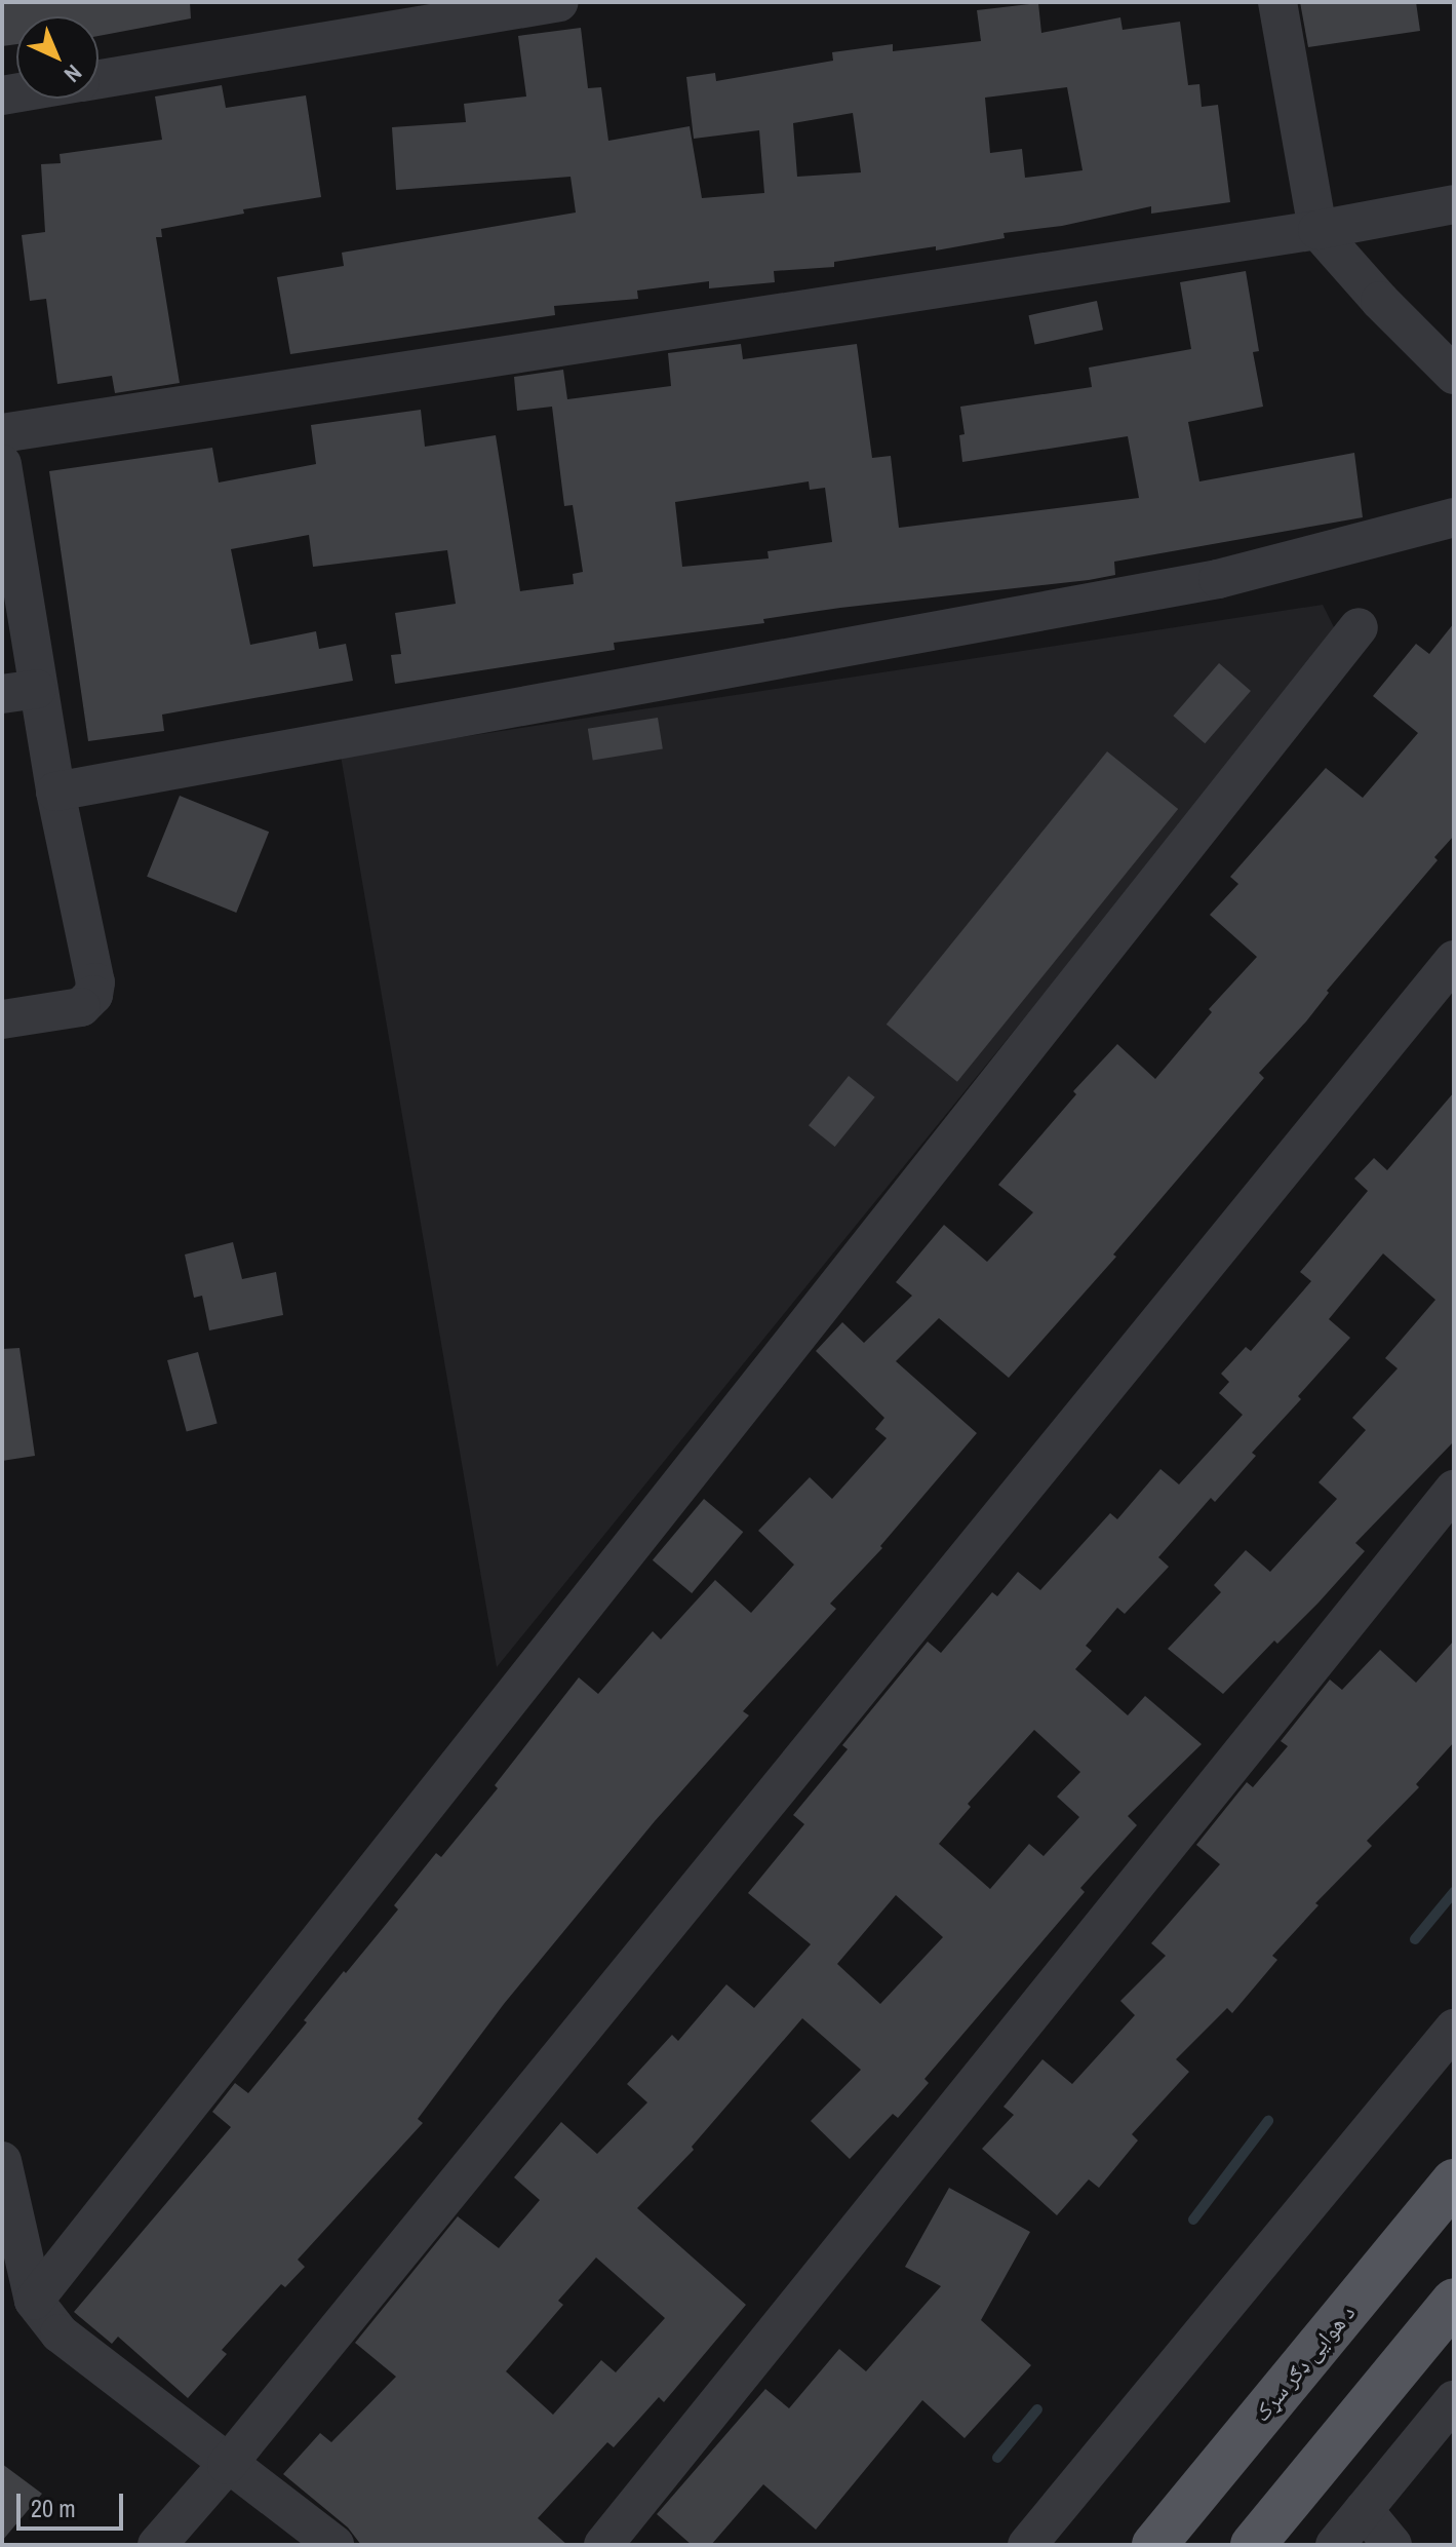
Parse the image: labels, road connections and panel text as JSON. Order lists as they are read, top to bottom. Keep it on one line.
{"streets":{"main road":["د هوایی ډګر سړک"]},"scale_bar":"20 m","north":"bottom right"}
